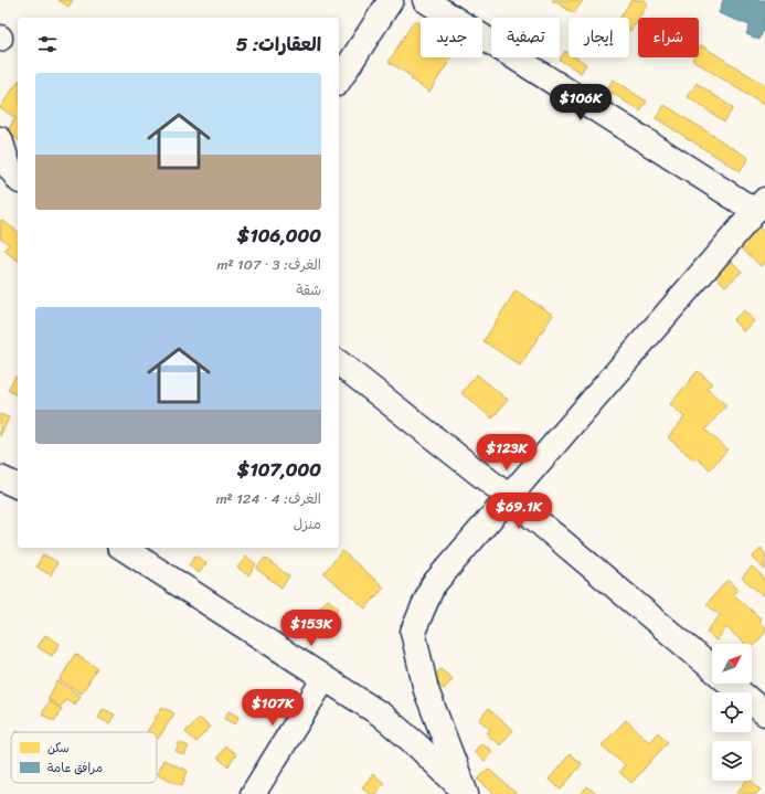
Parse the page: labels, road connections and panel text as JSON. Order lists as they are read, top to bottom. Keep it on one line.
{"legend":["سكن","مرافق عامة"],"north":"top right","page":{"chip":["شراء","إيجار","تصفية","جديد"],"heading":"العقارات: 5","list":[{"name":"$106,000","note":"الغرف: 3 · 107 m² · شقة"},{"name":"$107,000","note":"الغرف: 4 · 124 m² · منزل"}],"price":["$106K","$123K","$69.1K","$153K","$107K"]}}
